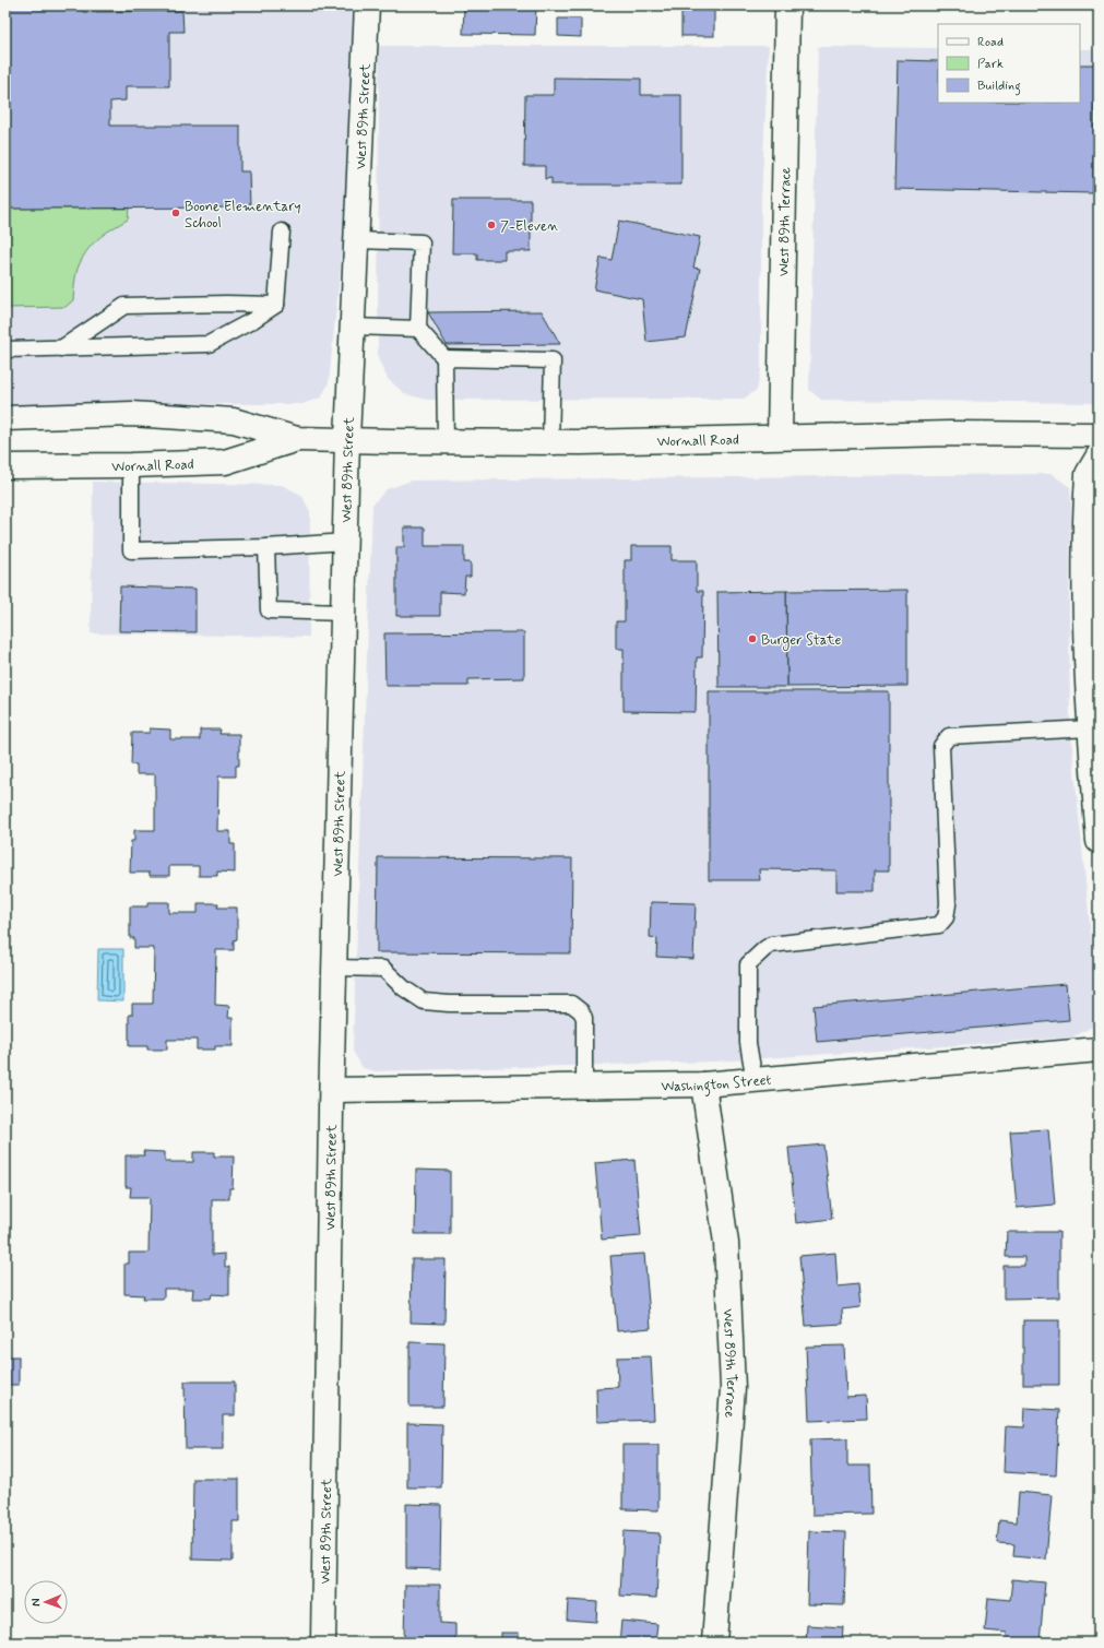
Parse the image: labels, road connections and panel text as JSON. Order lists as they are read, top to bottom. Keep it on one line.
{"streets":{"street":["West 89th Street","West 89th Terrace","Wornall Road","Washington Street"]},"crossings":[["West 89th Street","Wornall Road"],["West 89th Street","Washington Street"],["West 89th Terrace","Wornall Road"],["West 89th Terrace","Washington Street"]],"places":["Boone Elementary School","7-Eleven","Burger State"],"legend":["Road","Park","Building"],"north":"left"}
